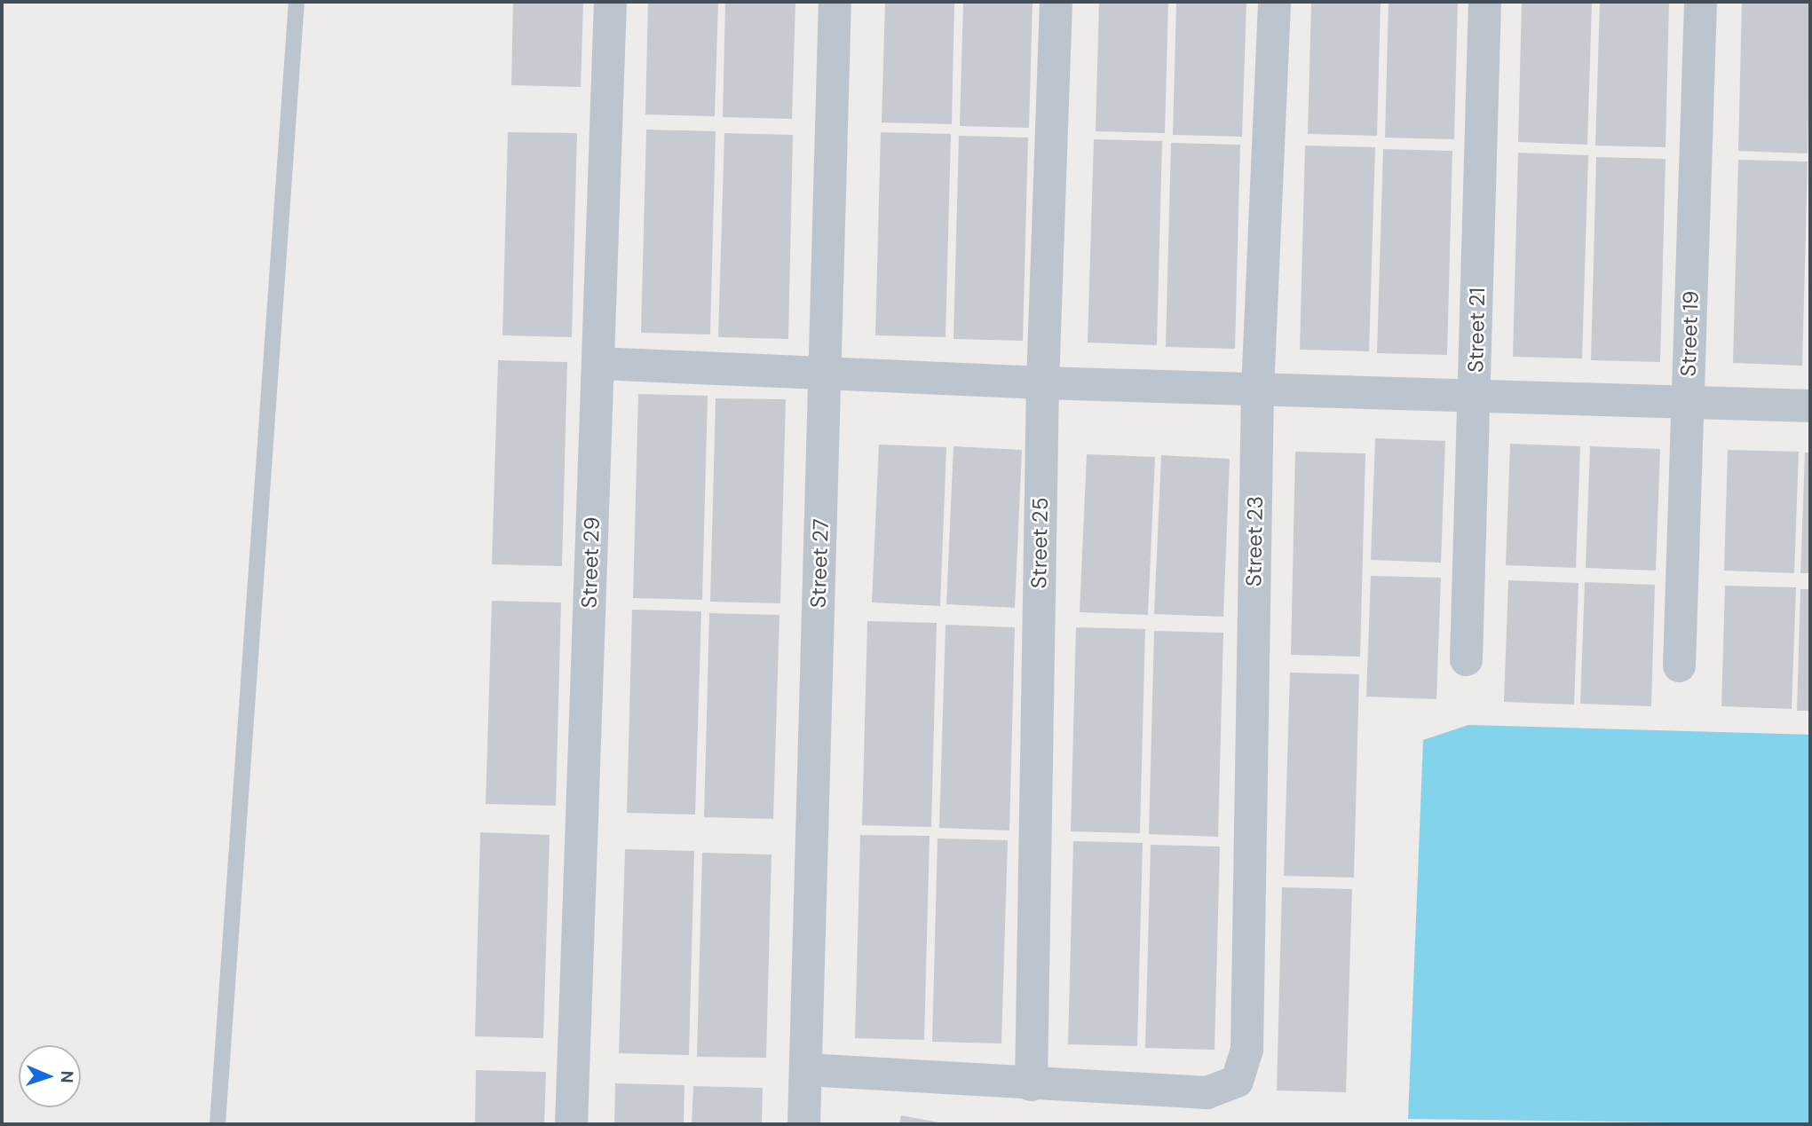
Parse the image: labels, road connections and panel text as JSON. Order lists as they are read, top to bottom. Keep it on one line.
{"streets":{"street":["Street 21","Street 19","Street 23","Street 25","Street 29","Street 27"]},"crossings":[["Street 23","Street 25"]],"north":"right"}
